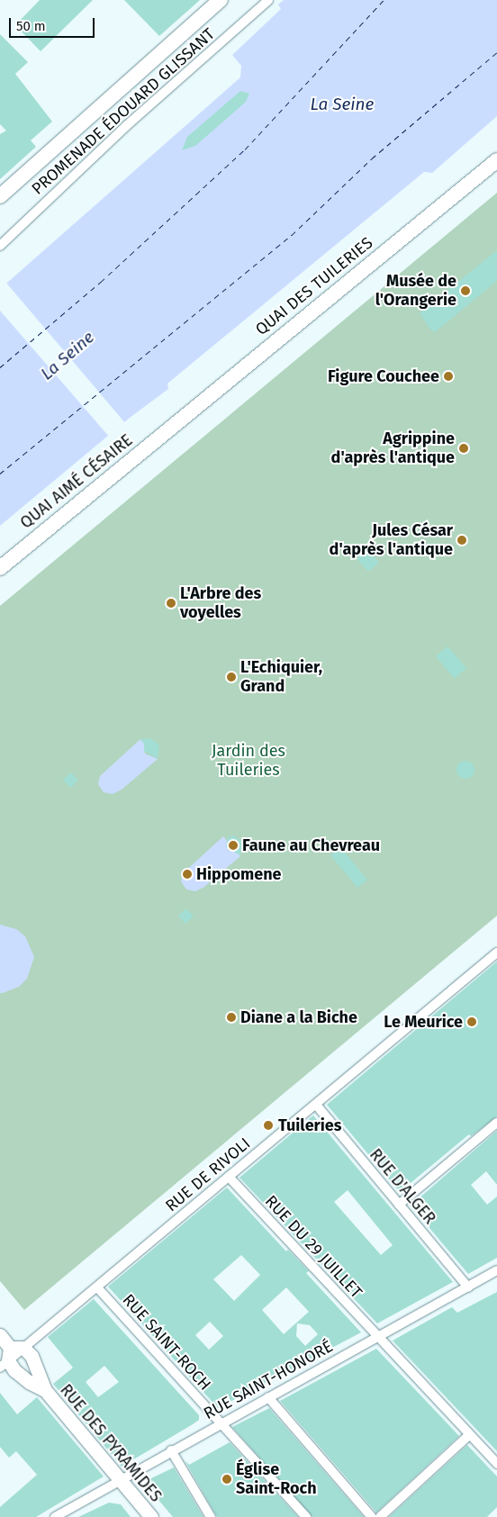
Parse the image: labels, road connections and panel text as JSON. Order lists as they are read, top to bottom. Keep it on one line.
{"streets":{"main road":["QUAI DES TUILERIES","QUAI AIMÉ CÉSAIRE","RUE DES PYRAMIDES"],"street":["PROMENADE ÉDOUARD GLISSANT","RUE DE RIVOLI","RUE D'ALGER","RUE DU 29 JUILLET","RUE SAINT-ROCH","RUE SAINT-HONORÉ"]},"crossings":[["QUAI DES TUILERIES","QUAI AIMÉ CÉSAIRE"],["RUE DE RIVOLI","RUE D'ALGER"],["RUE DE RIVOLI","RUE DU 29 JUILLET"],["RUE DE RIVOLI","RUE SAINT-ROCH"],["RUE D'ALGER","RUE SAINT-HONORÉ"],["RUE DU 29 JUILLET","RUE SAINT-HONORÉ"],["RUE SAINT-ROCH","RUE SAINT-HONORÉ"],["RUE SAINT-HONORÉ","RUE DES PYRAMIDES"]],"water":["La Seine"],"parks":["Jardin des Tuileries"],"places":["Musée de l'Orangerie","Figure Couchee","Agrippine d'après l'antique","Jules César d'après l'antique","L'Arbre des voyelles","L'Echiquier, Grand","Faune au Chevreau","Hippomene","Diane a la Biche","Le Meurice","Tuileries","Église Saint-Roch"],"scale_bar":"50 m"}
